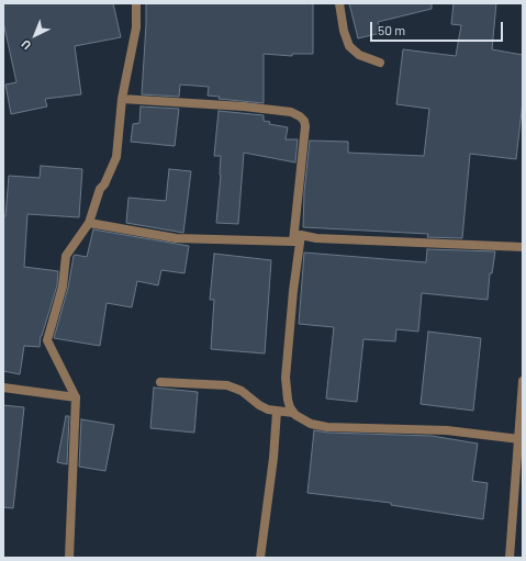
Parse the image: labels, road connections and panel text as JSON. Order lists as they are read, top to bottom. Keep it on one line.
{"scale_bar":"50 m","north":"bottom left"}
